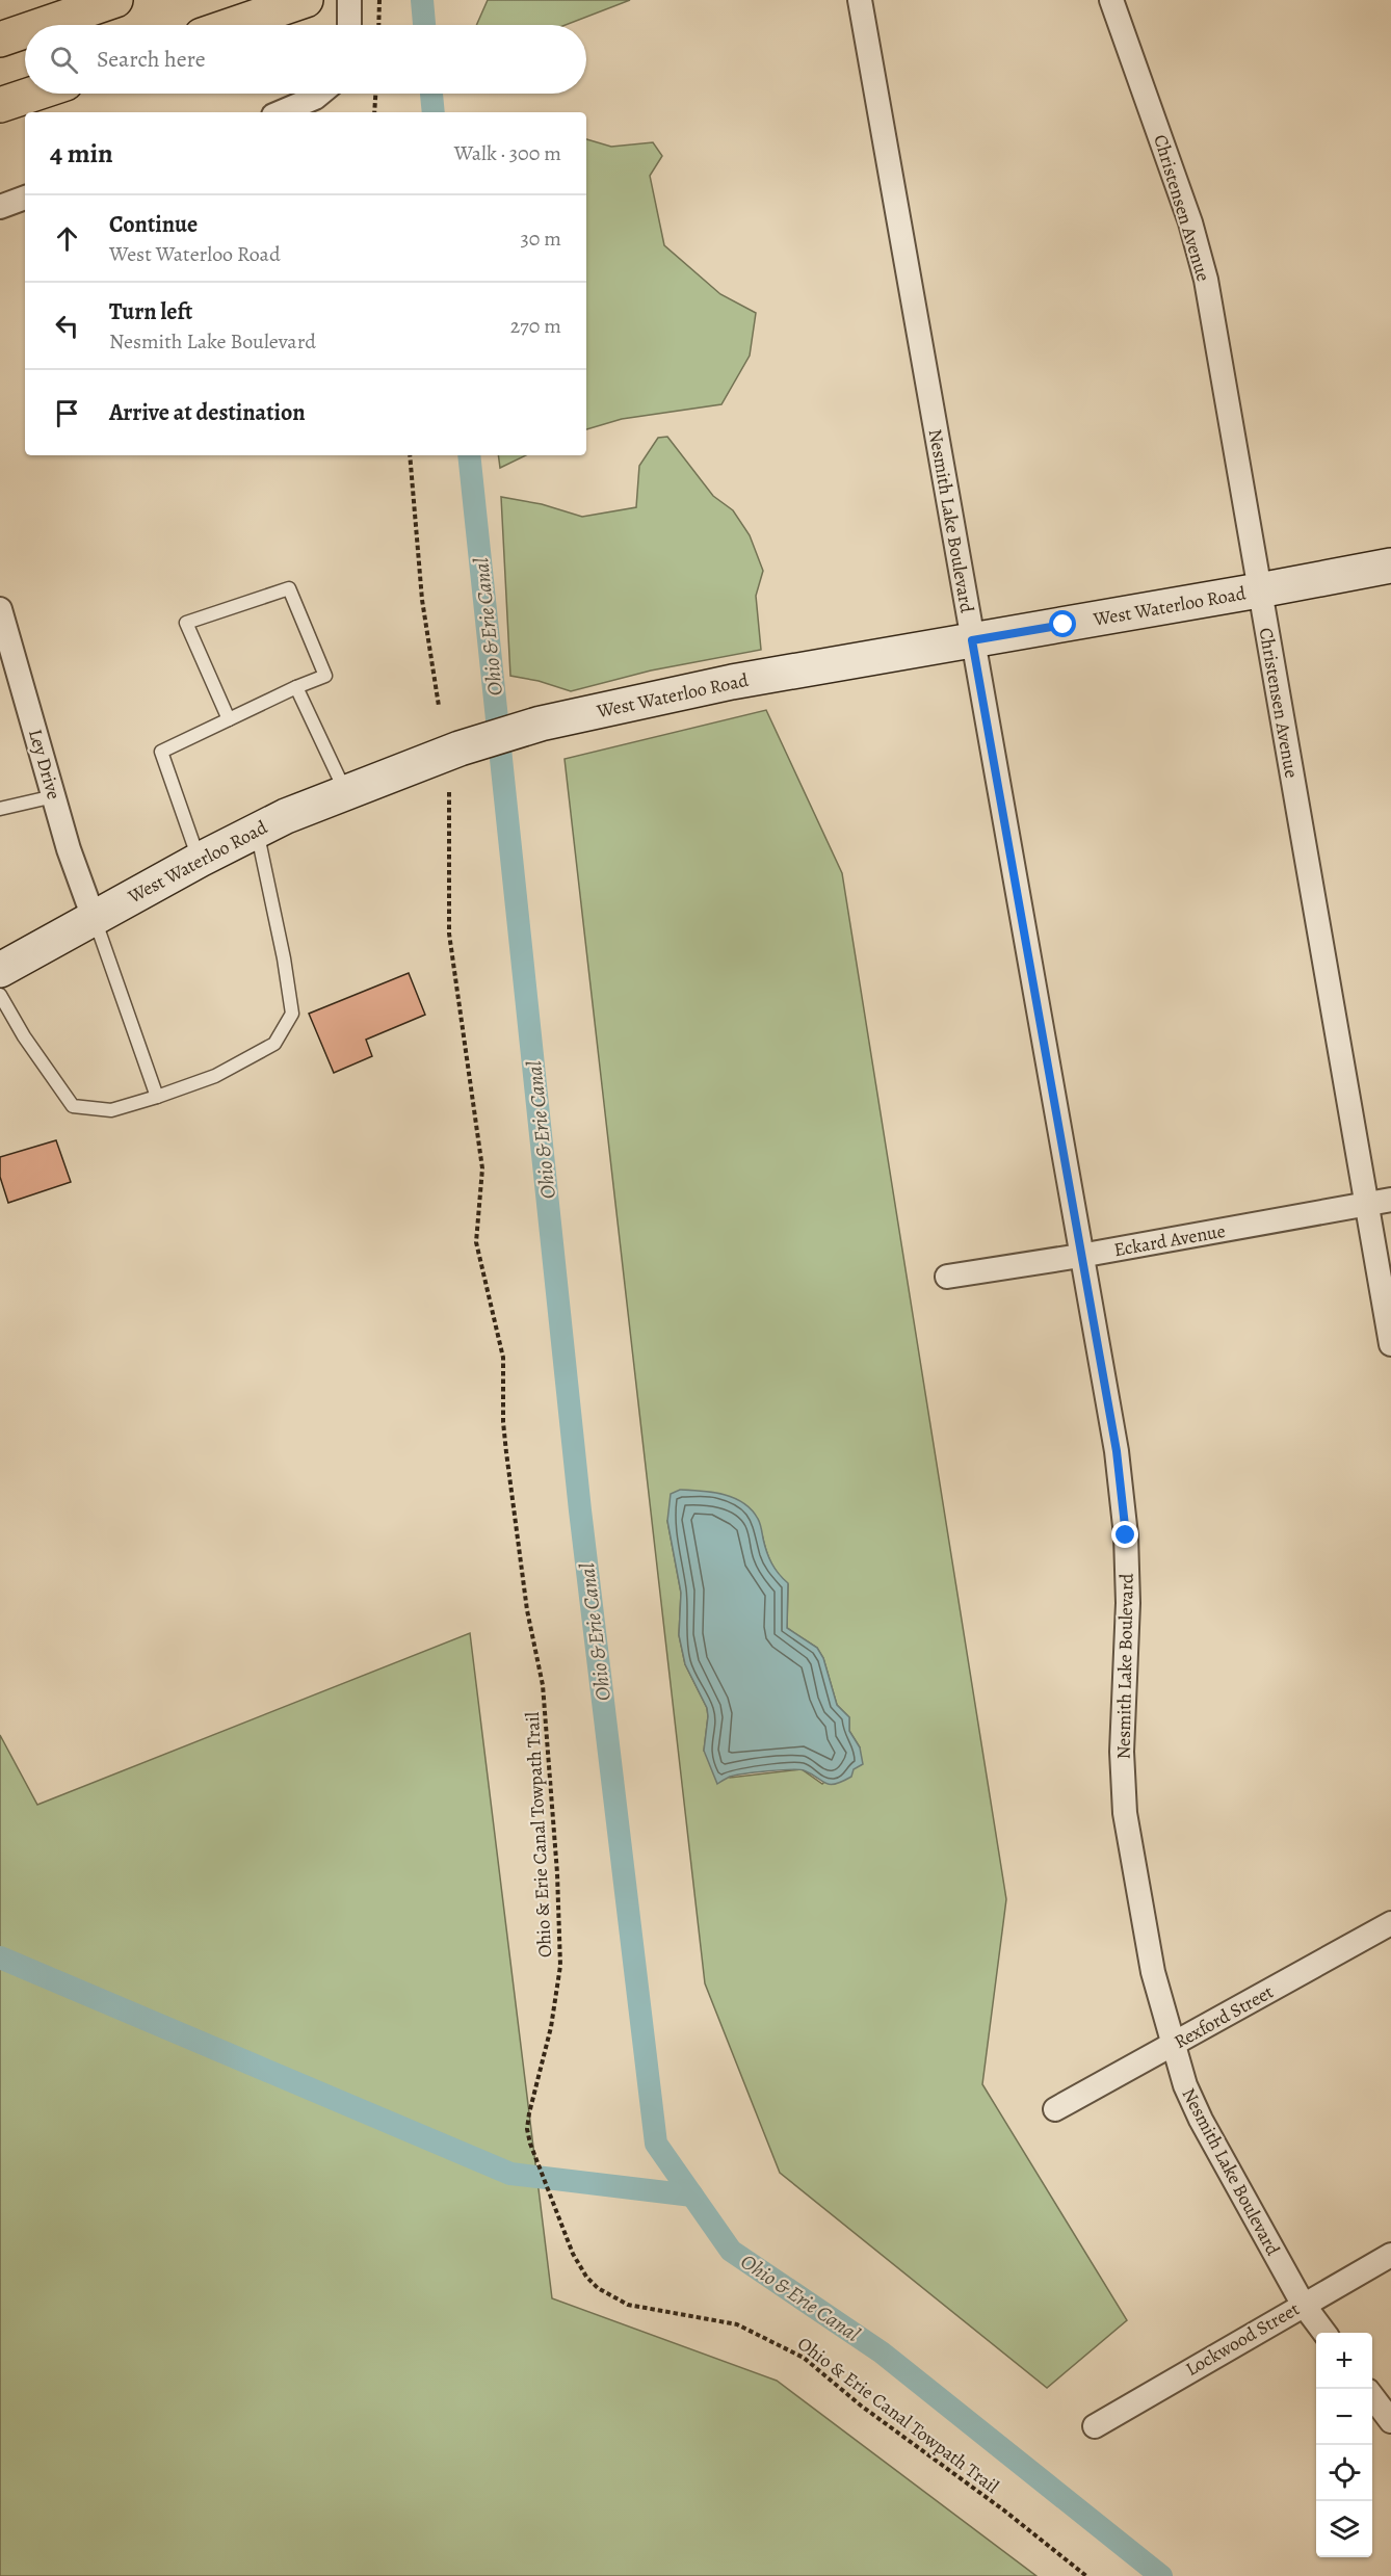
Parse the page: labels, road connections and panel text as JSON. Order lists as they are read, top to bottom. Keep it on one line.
{"streets":{"main road":["West Waterloo Road"],"street":["Christensen Avenue","Nesmith Lake Boulevard","Ley Drive","Eckard Avenue","Rexford Street","Lockwood Street"],"path":["Ohio & Erie Canal Towpath Trail"]},"crossings":[["Christensen Avenue","West Waterloo Road"],["Christensen Avenue","Eckard Avenue"],["Nesmith Lake Boulevard","West Waterloo Road"],["Nesmith Lake Boulevard","Eckard Avenue"],["Nesmith Lake Boulevard","Rexford Street"],["Nesmith Lake Boulevard","Lockwood Street"],["West Waterloo Road","Ley Drive"]],"water":["Ohio & Erie Canal"],"page":{"search":"Search here","heading":["4 min","Walk · 300 m"],"list":[["Continue","West Waterloo Road","30 m"],["Turn left","Nesmith Lake Boulevard","270 m"],"Arrive at destination"],"map_buttons":["+","−"]}}
